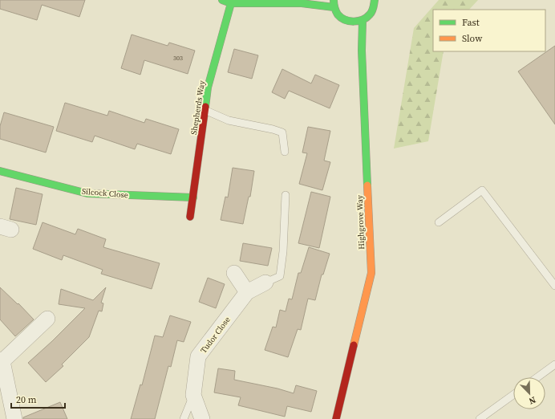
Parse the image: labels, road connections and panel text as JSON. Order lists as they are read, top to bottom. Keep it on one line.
{"streets":{"street":["Shepherds Way","Silcock Close","Highgrove Way","Tudor Close"]},"crossings":[["Shepherds Way","Silcock Close"]],"house_numbers":["303"],"legend":["Fast","Slow"],"scale_bar":"20 m","north":"bottom right"}
